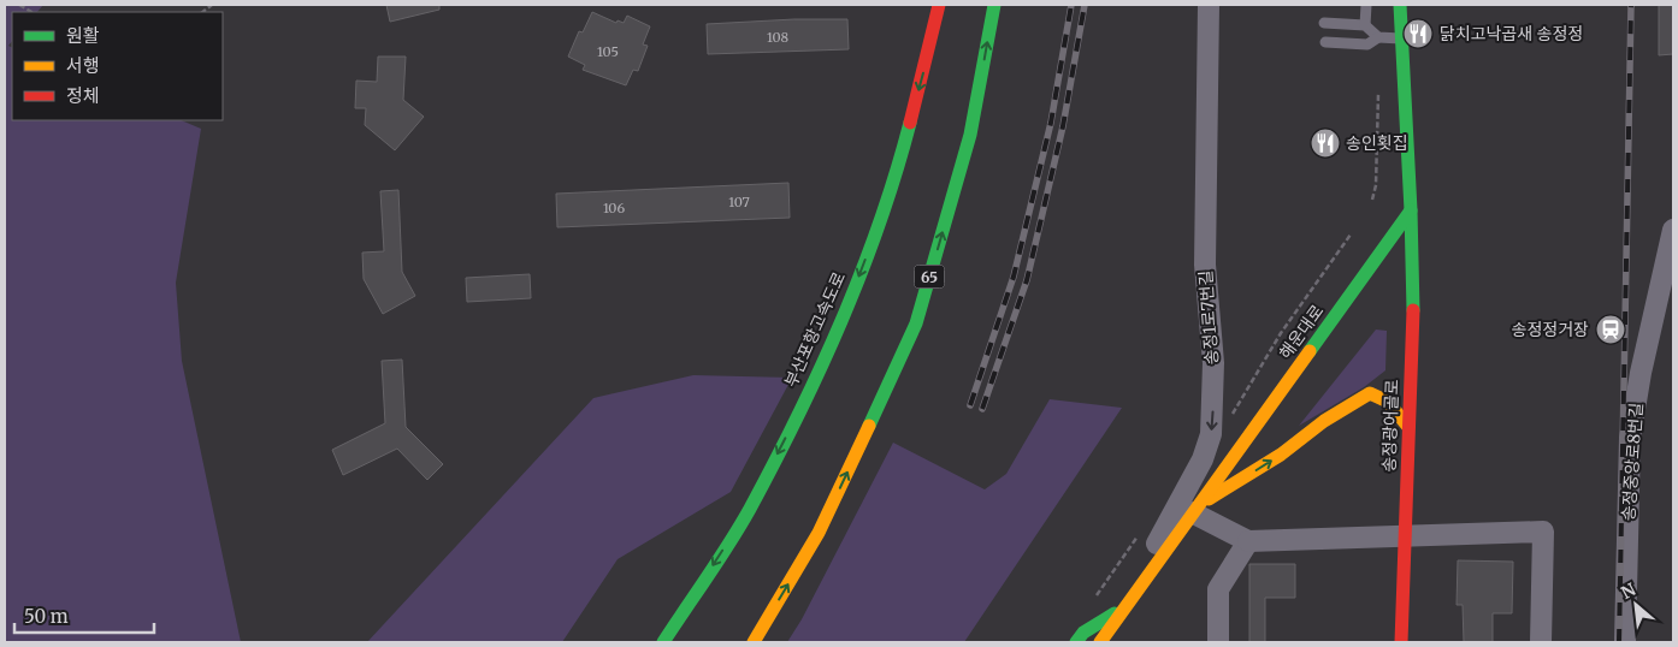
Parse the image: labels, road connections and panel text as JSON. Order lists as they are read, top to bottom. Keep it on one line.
{"streets":{"main road":["65","부산포항고속도로","해운대로","송정광어골로"],"street":["송정1로7번길","송정중앙로8번길"]},"crossings":[["송정1로7번길","해운대로"],["해운대로","송정광어골로"]],"one_way":["송정1로7번길"],"places":{"restaurant":["닭치고낙곱새 송정정","송인횟집"],"station":["송정정거장"]},"house_numbers":["108","105","107","106"],"legend":["원활","서행","정체"],"scale_bar":"50 m","north":"top left"}
